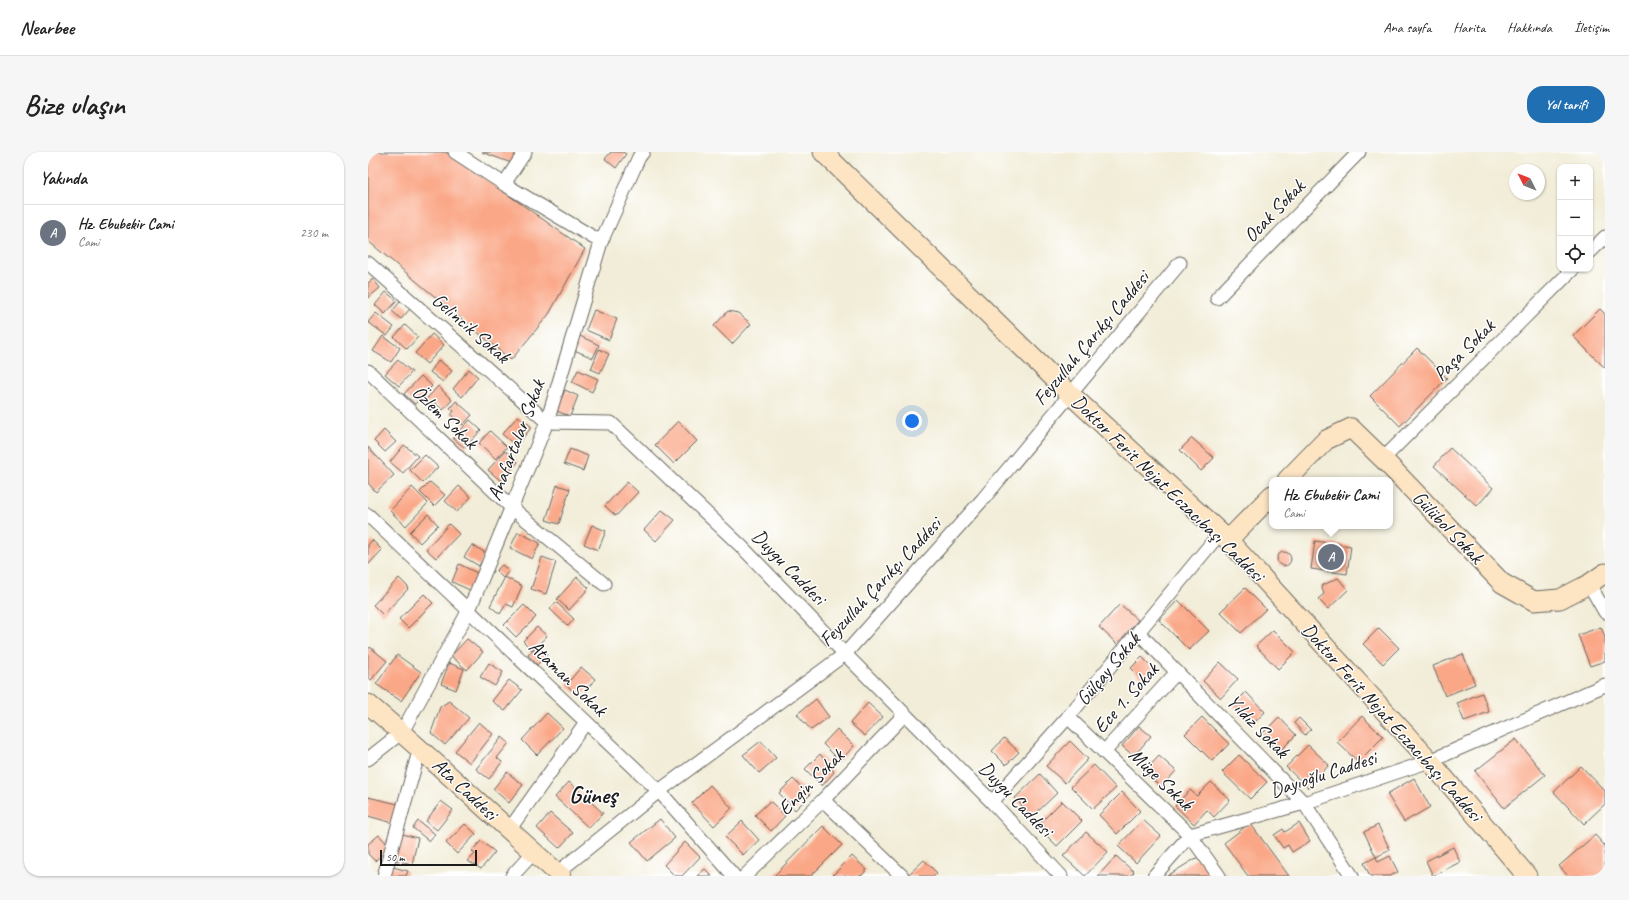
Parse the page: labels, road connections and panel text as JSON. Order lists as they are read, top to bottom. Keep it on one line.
{"streets":{"main road":["Doktor Ferit Nejat Eczacıbaşı Caddesi","Gülübol Sokak","Gülçay Sokak","Ata Caddesi"],"street":["Ocak Sokak","Gelincik Sokak","Feyzullah Çarıkçı Caddesi","Paşa Sokak","Özlem Sokak","Anafartalar Sokak","Duygu Caddesi","Ataman Sokak","Ece 1. Sokak","Yıldız Sokak","Dayıoğlu Caddesi","Müge Sokak","Engin Sokak"]},"crossings":[["Gelincik Sokak","Anafartalar Sokak"],["Gelincik Sokak","Duygu Caddesi"],["Feyzullah Çarıkçı Caddesi","Doktor Ferit Nejat Eczacıbaşı Caddesi"],["Feyzullah Çarıkçı Caddesi","Duygu Caddesi"],["Feyzullah Çarıkçı Caddesi","Ataman Sokak"],["Feyzullah Çarıkçı Caddesi","Ata Caddesi"],["Paşa Sokak","Gülübol Sokak"],["Özlem Sokak","Anafartalar Sokak"],["Anafartalar Sokak","Duygu Caddesi"],["Anafartalar Sokak","Ataman Sokak"],["Anafartalar Sokak","Ata Caddesi"],["Doktor Ferit Nejat Eczacıbaşı Caddesi","Gülçay Sokak"],["Doktor Ferit Nejat Eczacıbaşı Caddesi","Dayıoğlu Caddesi"],["Duygu Caddesi","Gülçay Sokak"],["Duygu Caddesi","Engin Sokak"],["Gülçay Sokak","Yıldız Sokak"],["Gülçay Sokak","Müge Sokak"],["Ece 1. Sokak","Yıldız Sokak"],["Ece 1. Sokak","Müge Sokak"],["Yıldız Sokak","Dayıoğlu Caddesi"],["Dayıoğlu Caddesi","Müge Sokak"]],"districts":["Güneş"],"scale_bar":"50 m","north":"top left","page":{"header":"Nearbee","nav":["Ana sayfa","Harita","Hakkında","İletişim"],"buttons":"Yol tarifi","title":"Bize ulaşın","heading":"Yakında","map_buttons":["+","−"],"list":[{"mark":"A","name":"Hz. Ebubekir Cami","note":"Cami","value":"230 m"}],"popup":["Hz. Ebubekir Cami","Cami"],"pins":"A","scale":"50 m"}}
